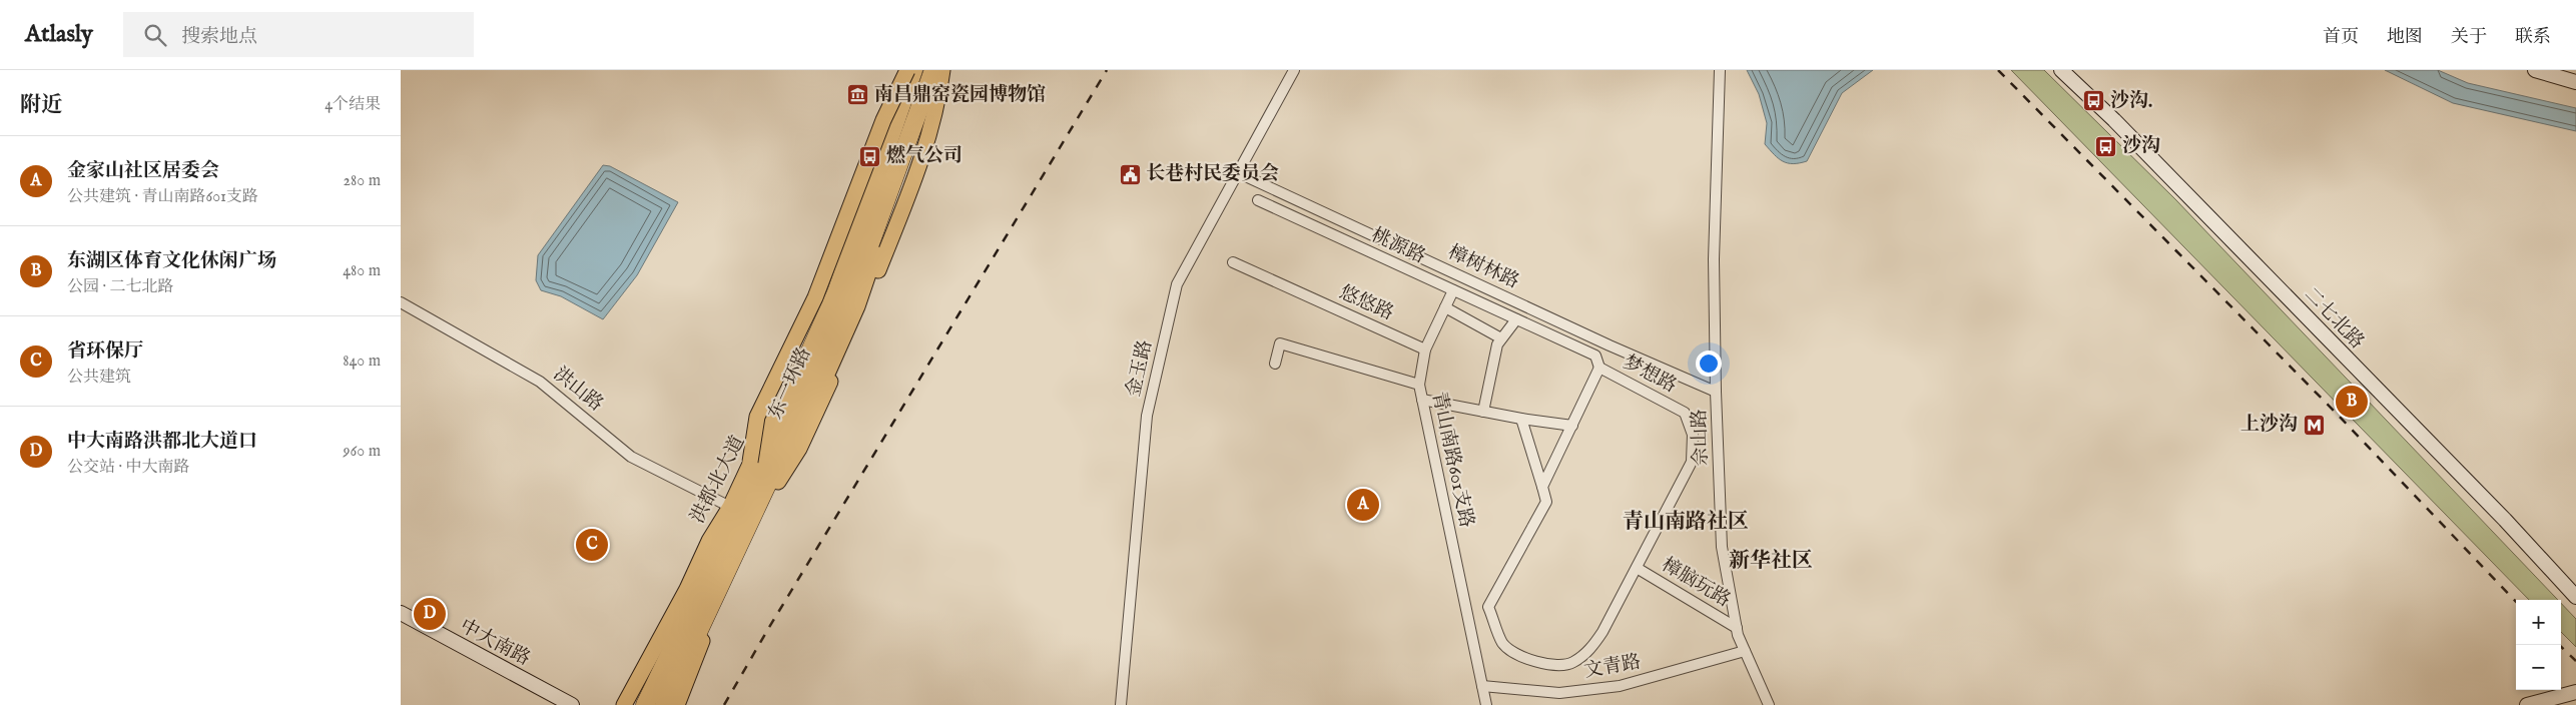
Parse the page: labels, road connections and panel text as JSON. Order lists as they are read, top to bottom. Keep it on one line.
{"streets":{"highway":["东一环路"],"main road":["二七北路","洪都北大道","中大南路"],"street":["桃源路","樟树林路","悠悠路","金玉路","梦想路","洪山路","佘山路","青山南路601支路","樟脑玩路","文青路"]},"crossings":[["桃源路","梦想路"],["樟树林路","金玉路"],["樟树林路","佘山路"],["梦想路","樟脑玩路"],["洪山路","洪都北大道"],["佘山路","樟脑玩路"],["佘山路","文青路"],["青山南路601支路","文青路"]],"districts":["青山南路社区","新华社区"],"places":{"museum":["南昌鼎窑瓷园博物馆"],"bus stop":["沙沟.","沙沟","燃气公司"],"public building":["长巷村民委员会"],"metro station":["上沙沟"]},"page":{"header":"Atlasly","search":"搜索地点","nav":["首页","地图","关于","联系"],"heading":["附近","4个结果"],"list":[{"mark":"A","name":"金家山社区居委会","note":"公共建筑 · 青山南路601支路","value":"280 m"},{"mark":"B","name":"东湖区体育文化休闲广场","note":"公园 · 二七北路","value":"480 m"},{"mark":"C","name":"省环保厅","note":"公共建筑","value":"840 m"},{"mark":"D","name":"中大南路洪都北大道口","note":"公交站 · 中大南路","value":"960 m"}],"pins":["B","A","C","D"],"map_buttons":["+","−"]}}
